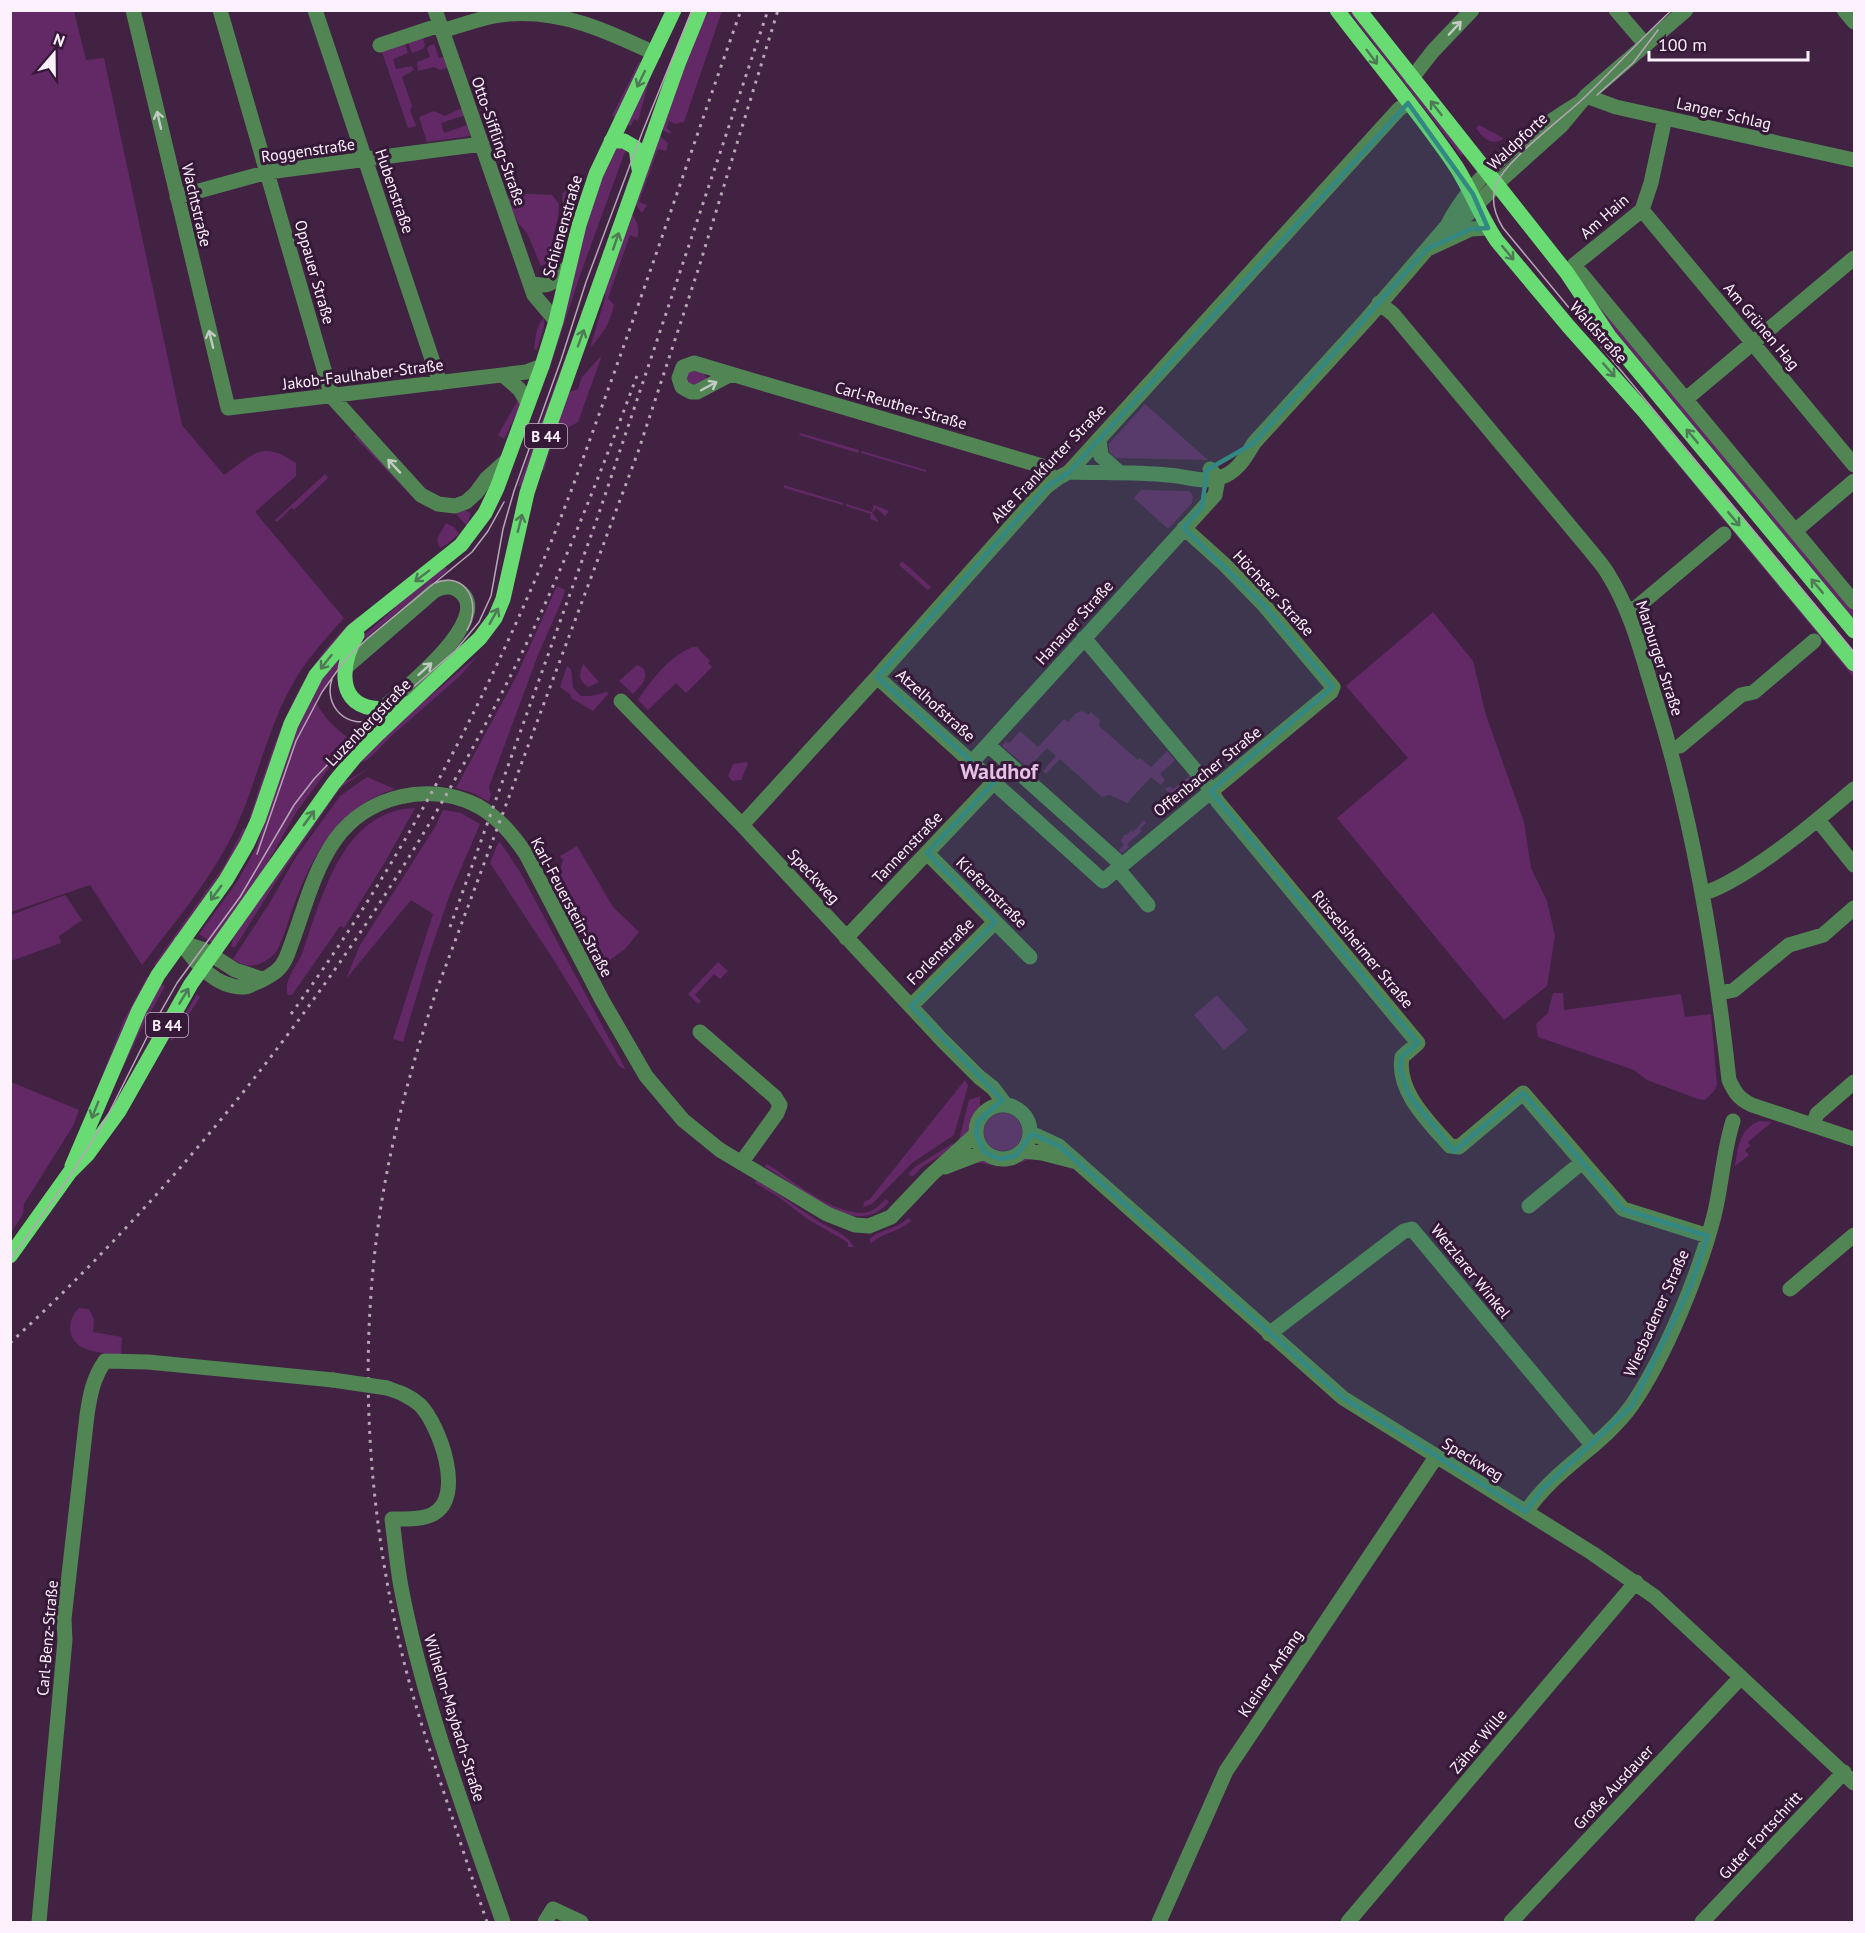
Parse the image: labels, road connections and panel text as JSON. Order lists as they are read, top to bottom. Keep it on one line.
{"streets":{"main road":["Schienenstraße","Waldstraße","B 44","Luzenbergstraße"],"street":["Langer Schlag","Otto-Siffling-Straße","Waldpforte","Roggenstraße","Hubenstraße","Wachtstraße","Am Hain","Oppauer Straße","Am Grünen Hag","Jakob-Faulhaber-Straße","Carl-Reuther-Straße","Alte Frankfurter Straße","Höchster Straße","Hanauer Straße","Marburger Straße","Atzelhofstraße","Offenbacher Straße","Tannenstraße","Speckweg","Kiefernstraße","Karl-Feuerstein-Straße","Rüsselsheimer Straße","Forlenstraße","Wetzlarer Winkel","Wiesbadener Straße","Carl-Benz-Straße","Kleiner Anfang","Wilhelm-Maybach-Straße","Zäher Wille","Große Ausdauer","Guter Fortschritt"]},"crossings":[["Langer Schlag","Waldpforte"],["Langer Schlag","Am Hain"],["Otto-Siffling-Straße","Roggenstraße"],["Otto-Siffling-Straße","Schienenstraße"],["Waldpforte","Waldstraße"],["Roggenstraße","Hubenstraße"],["Roggenstraße","Wachtstraße"],["Roggenstraße","Oppauer Straße"],["Hubenstraße","Jakob-Faulhaber-Straße"],["Wachtstraße","Jakob-Faulhaber-Straße"],["Am Hain","Am Grünen Hag"],["Am Hain","Waldstraße"],["Schienenstraße","Oppauer Straße"],["Schienenstraße","Jakob-Faulhaber-Straße"],["Schienenstraße","B 44"],["Schienenstraße","Luzenbergstraße"],["Oppauer Straße","Jakob-Faulhaber-Straße"],["Waldstraße","Alte Frankfurter Straße"],["Carl-Reuther-Straße","Alte Frankfurter Straße"],["B 44","Luzenbergstraße"],["Alte Frankfurter Straße","Atzelhofstraße"],["Alte Frankfurter Straße","Speckweg"],["Höchster Straße","Hanauer Straße"],["Höchster Straße","Offenbacher Straße"],["Hanauer Straße","Atzelhofstraße"],["Hanauer Straße","Rüsselsheimer Straße"],["Atzelhofstraße","Offenbacher Straße"],["Atzelhofstraße","Tannenstraße"],["Luzenbergstraße","Karl-Feuerstein-Straße"],["Offenbacher Straße","Rüsselsheimer Straße"],["Tannenstraße","Speckweg"],["Tannenstraße","Kiefernstraße"],["Speckweg","Karl-Feuerstein-Straße"],["Speckweg","Forlenstraße"],["Speckweg","Wetzlarer Winkel"],["Speckweg","Wiesbadener Straße"],["Speckweg","Kleiner Anfang"],["Speckweg","Zäher Wille"],["Speckweg","Große Ausdauer"],["Speckweg","Guter Fortschritt"],["Kiefernstraße","Forlenstraße"],["Rüsselsheimer Straße","Wiesbadener Straße"],["Wetzlarer Winkel","Wiesbadener Straße"],["Carl-Benz-Straße","Wilhelm-Maybach-Straße"]],"one_way":["Wachtstraße"],"districts":["Waldhof"],"scale_bar":"100 m","north":"top"}
